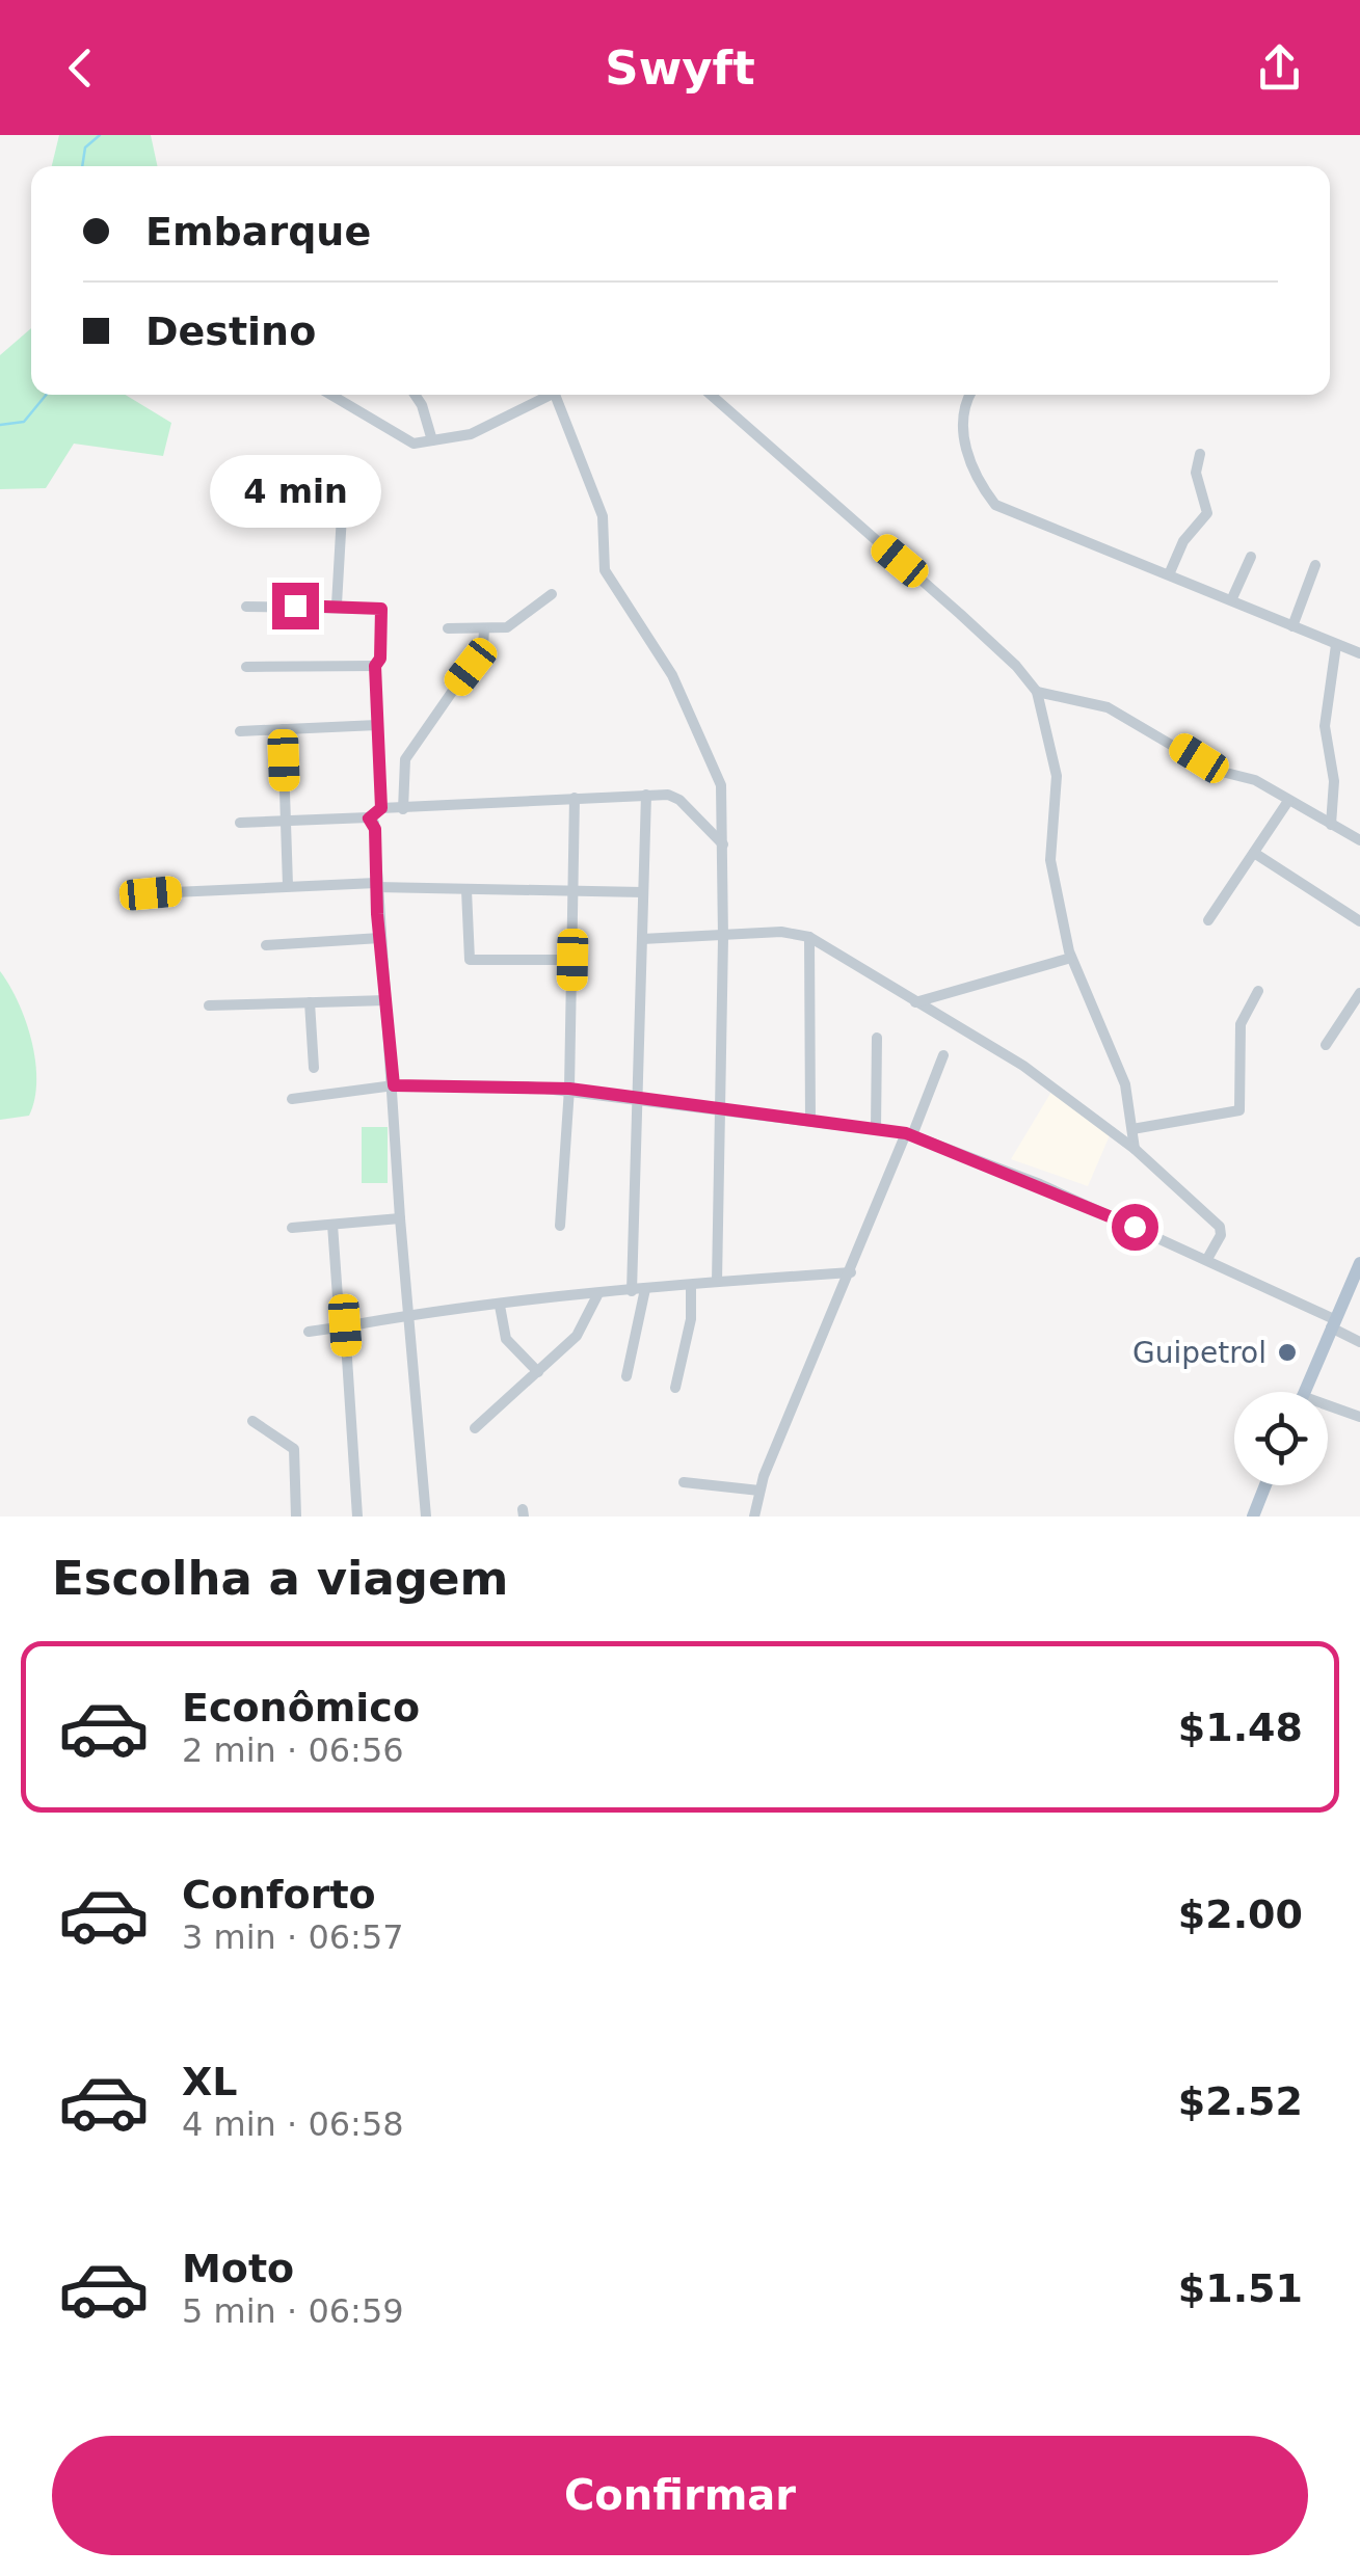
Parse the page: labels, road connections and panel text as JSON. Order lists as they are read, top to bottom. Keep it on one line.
{"places":["Guipetrol"],"page":{"header":"Swyft","banner":["Embarque","Destino"],"bubble":"4 min","heading":"Escolha a viagem","list":[{"name":"Econômico","note":"2 min · 06:56","value":"$1.48"},{"name":"Conforto","note":"3 min · 06:57","value":"$2.00"},{"name":"XL","note":"4 min · 06:58","value":"$2.52"},{"name":"Moto","note":"5 min · 06:59","value":"$1.51"}],"buttons":"Confirmar"}}
